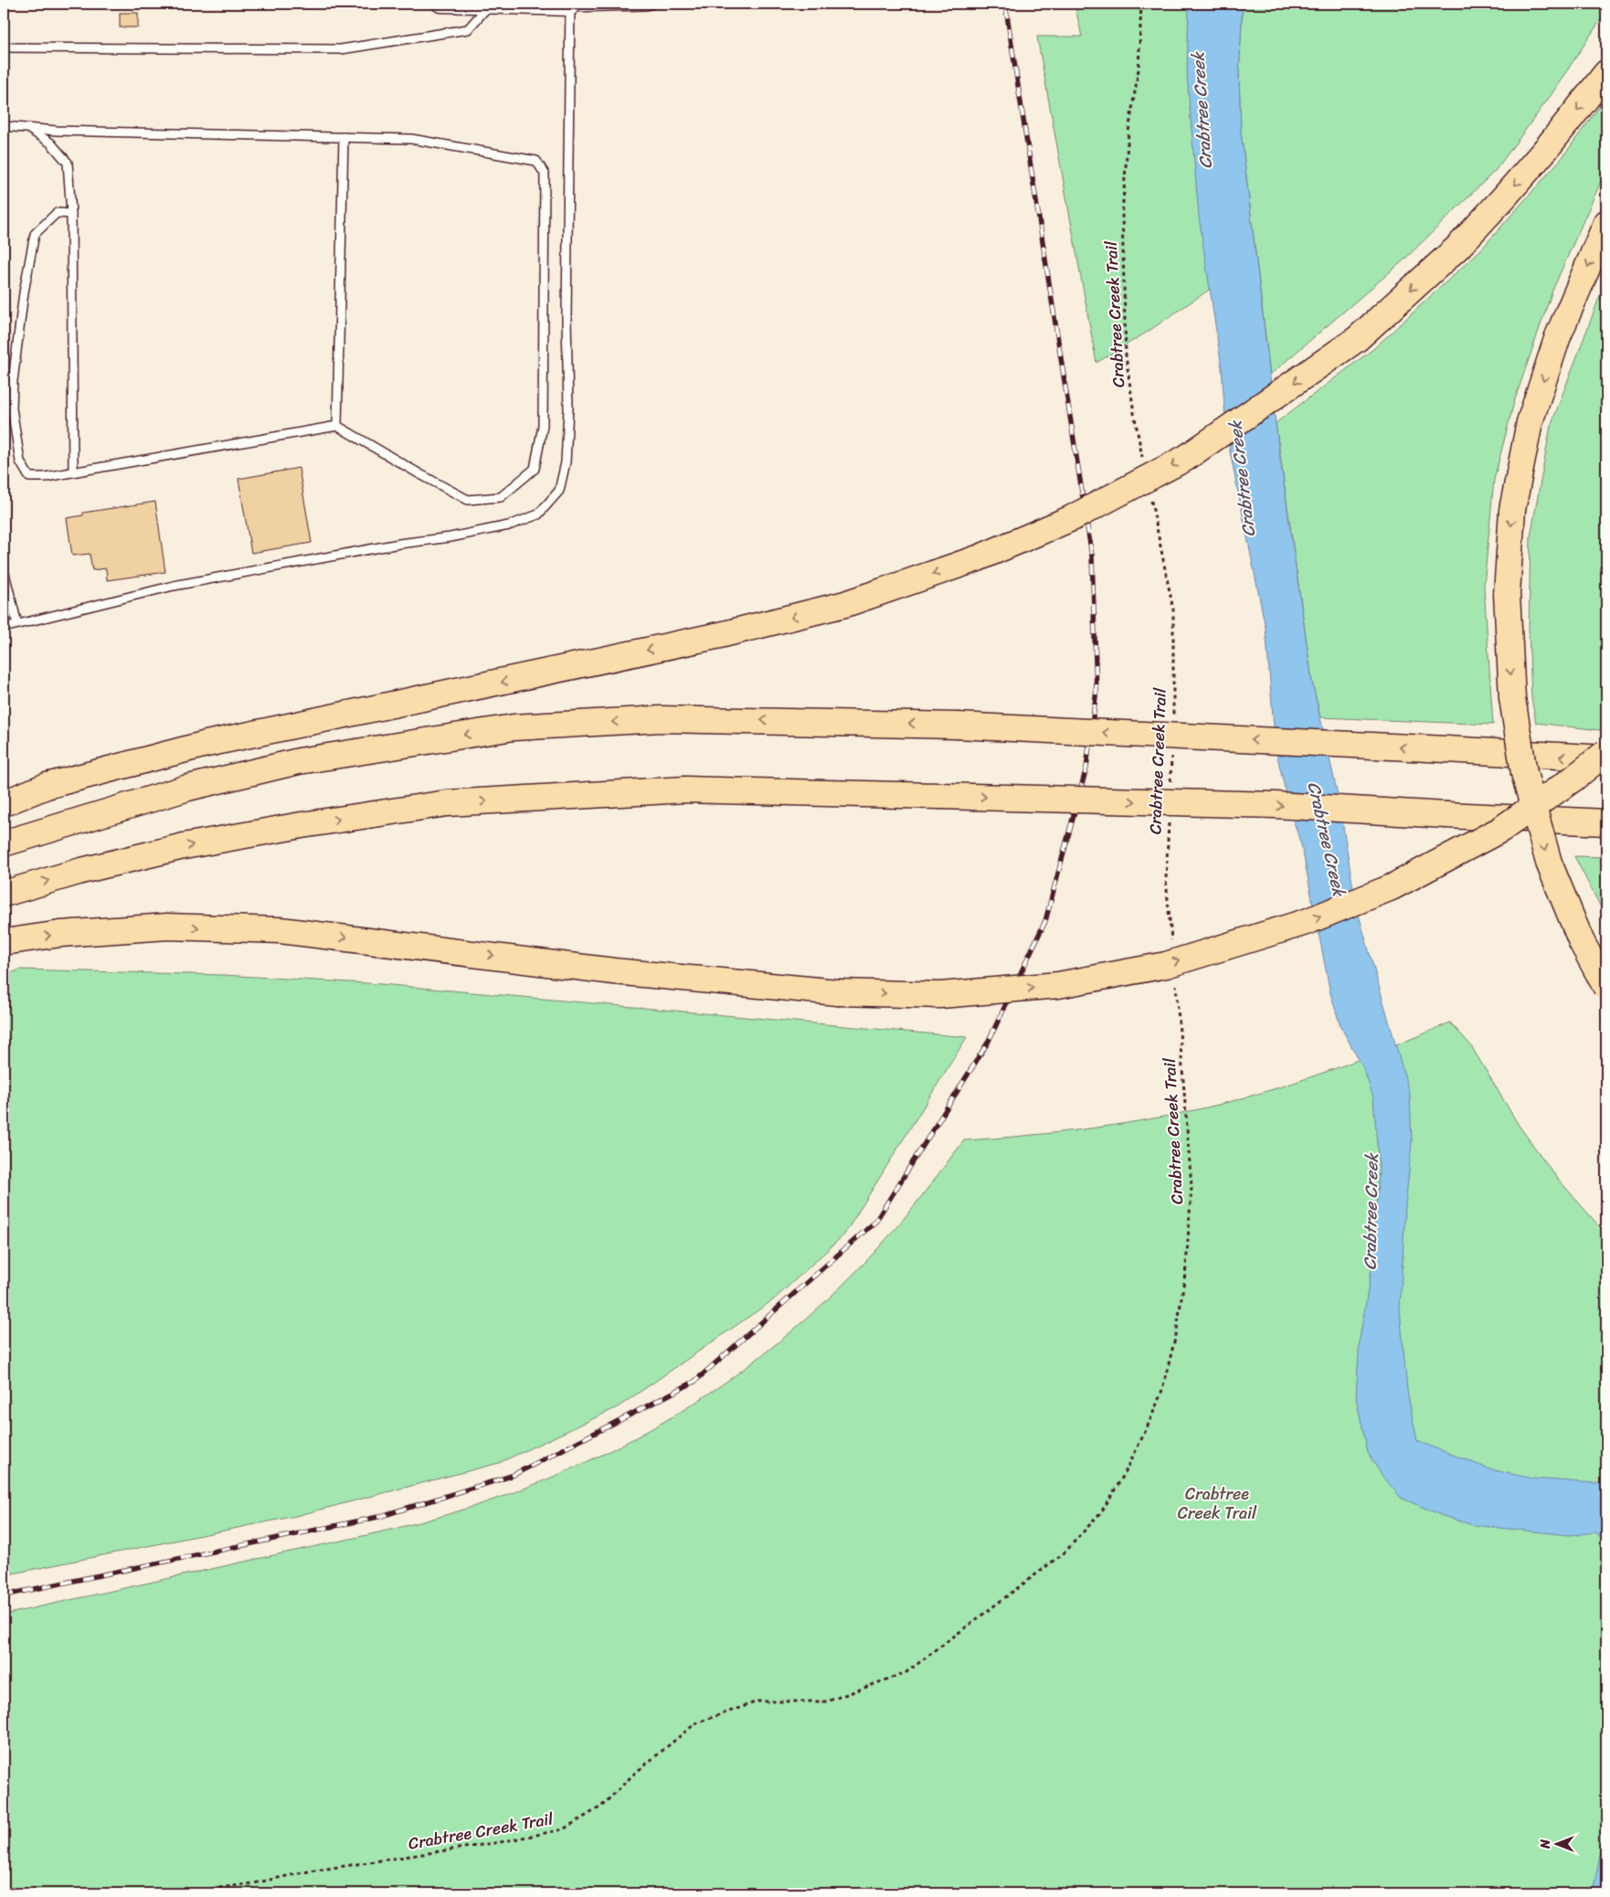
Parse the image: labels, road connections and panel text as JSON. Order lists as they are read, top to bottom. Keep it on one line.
{"streets":{"path":["Crabtree Creek Trail"]},"water":["Crabtree Creek"],"parks":["Crabtree Creek Trail"],"north":"left"}
